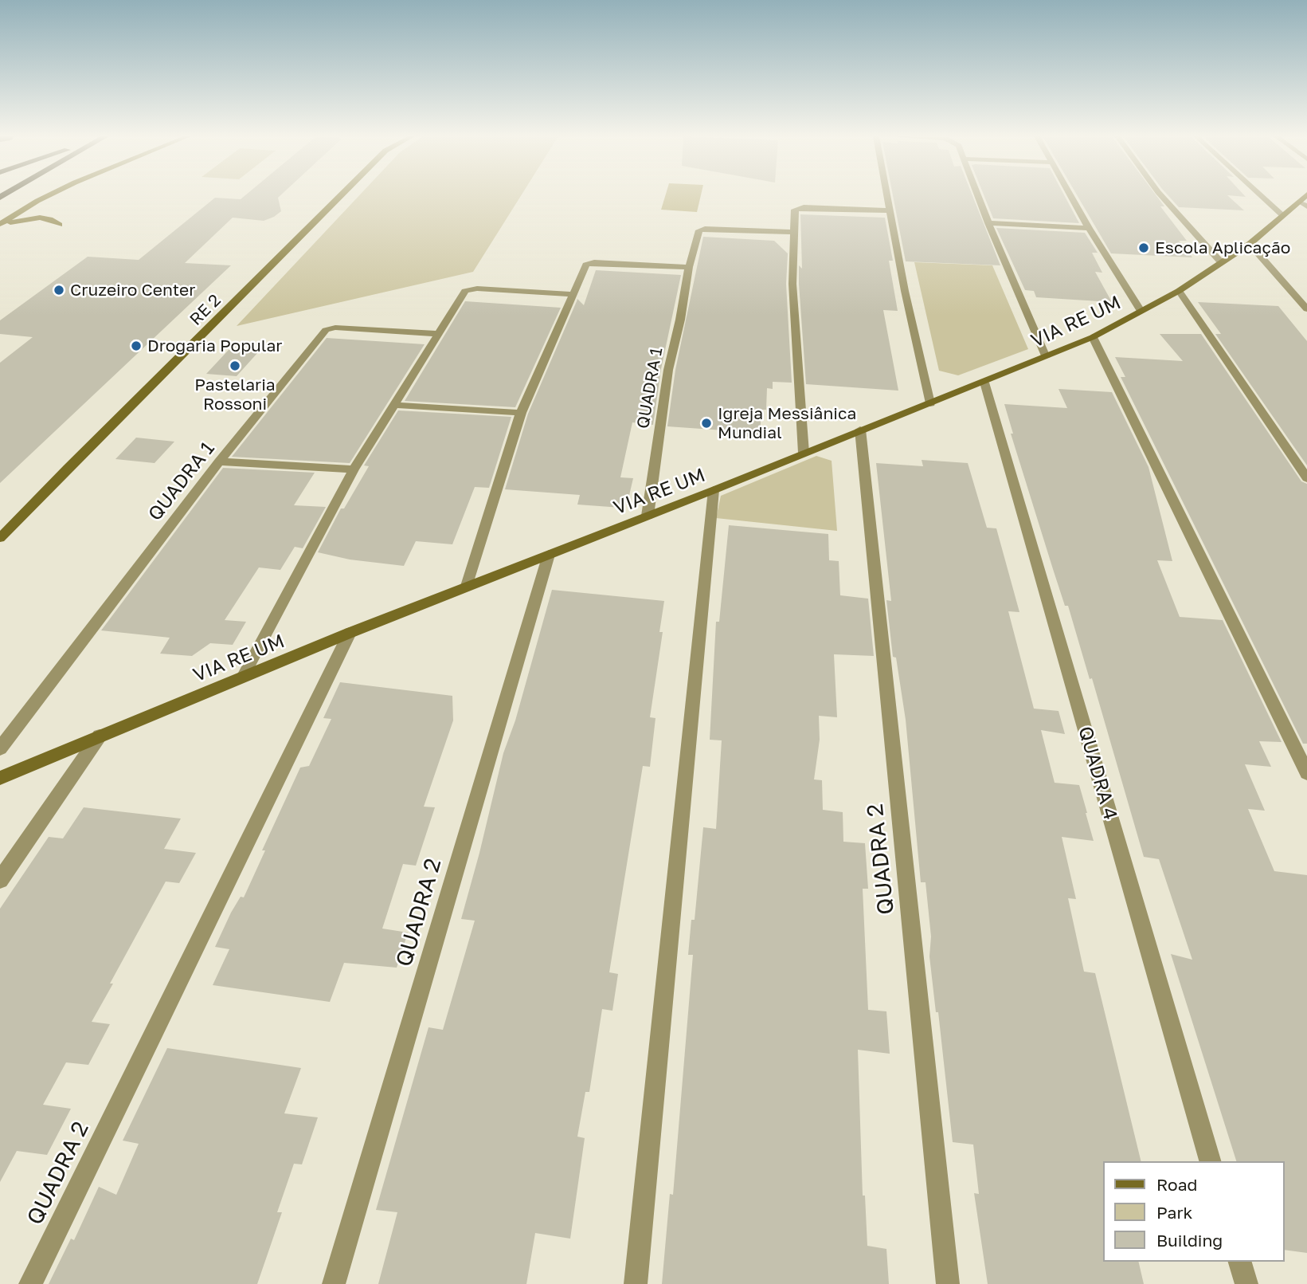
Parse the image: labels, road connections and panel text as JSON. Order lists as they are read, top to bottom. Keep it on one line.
{"streets":{"street":["RE 2","VIA RE UM","QUADRA 1","QUADRA 4","QUADRA 2"]},"crossings":[["VIA RE UM","QUADRA 1"],["VIA RE UM","QUADRA 4"],["VIA RE UM","QUADRA 2"]],"places":["Escola Aplicação","Cruzeiro Center","Drogaria Popular","Pastelaria Rossoni","Igreja Messiânica Mundial"],"legend":["Road","Park","Building"]}
